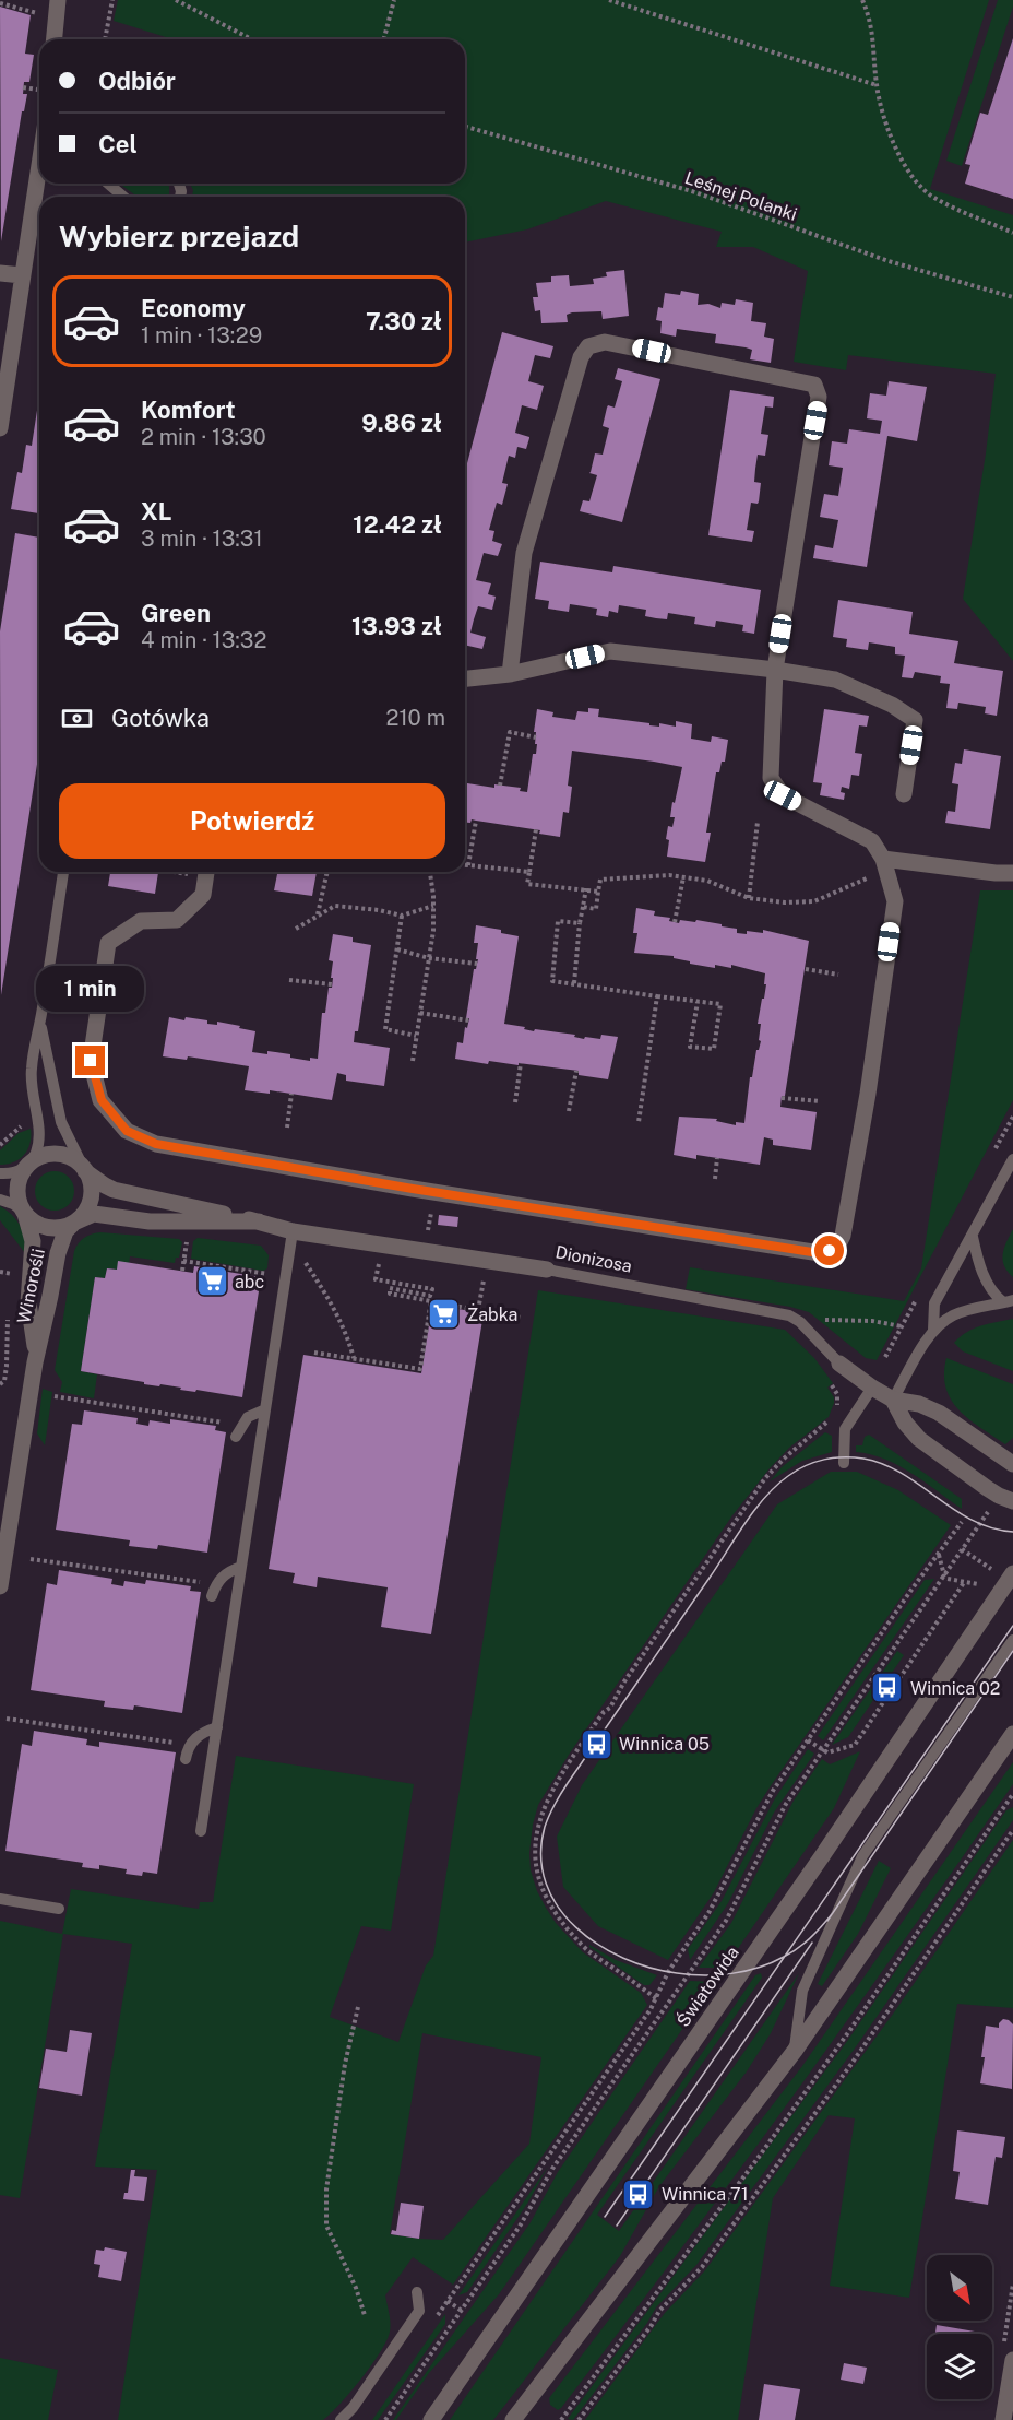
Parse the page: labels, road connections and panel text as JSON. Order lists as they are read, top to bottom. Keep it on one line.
{"streets":{"street":["Dionizosa","Winorośli","Światowida"],"path":["Leśnej Polanki"]},"crossings":[["Dionizosa","Winorośli"]],"places":{"supermarket":["abc","Żabka"],"bus stop":["Winnica 02","Winnica 05","Winnica 71"]},"north":"bottom right","page":{"banner":["Odbiór","Cel"],"heading":"Wybierz przejazd","list":[{"name":"Economy","note":"1 min · 13:29","value":"7.30 zł"},{"name":"Komfort","note":"2 min · 13:30","value":"9.86 zł"},{"name":"XL","note":"3 min · 13:31","value":"12.42 zł"},{"name":"Green","note":"4 min · 13:32","value":"13.93 zł"}],"pay":["Gotówka","210 m"],"buttons":"Potwierdź","bubble":"1 min"}}
